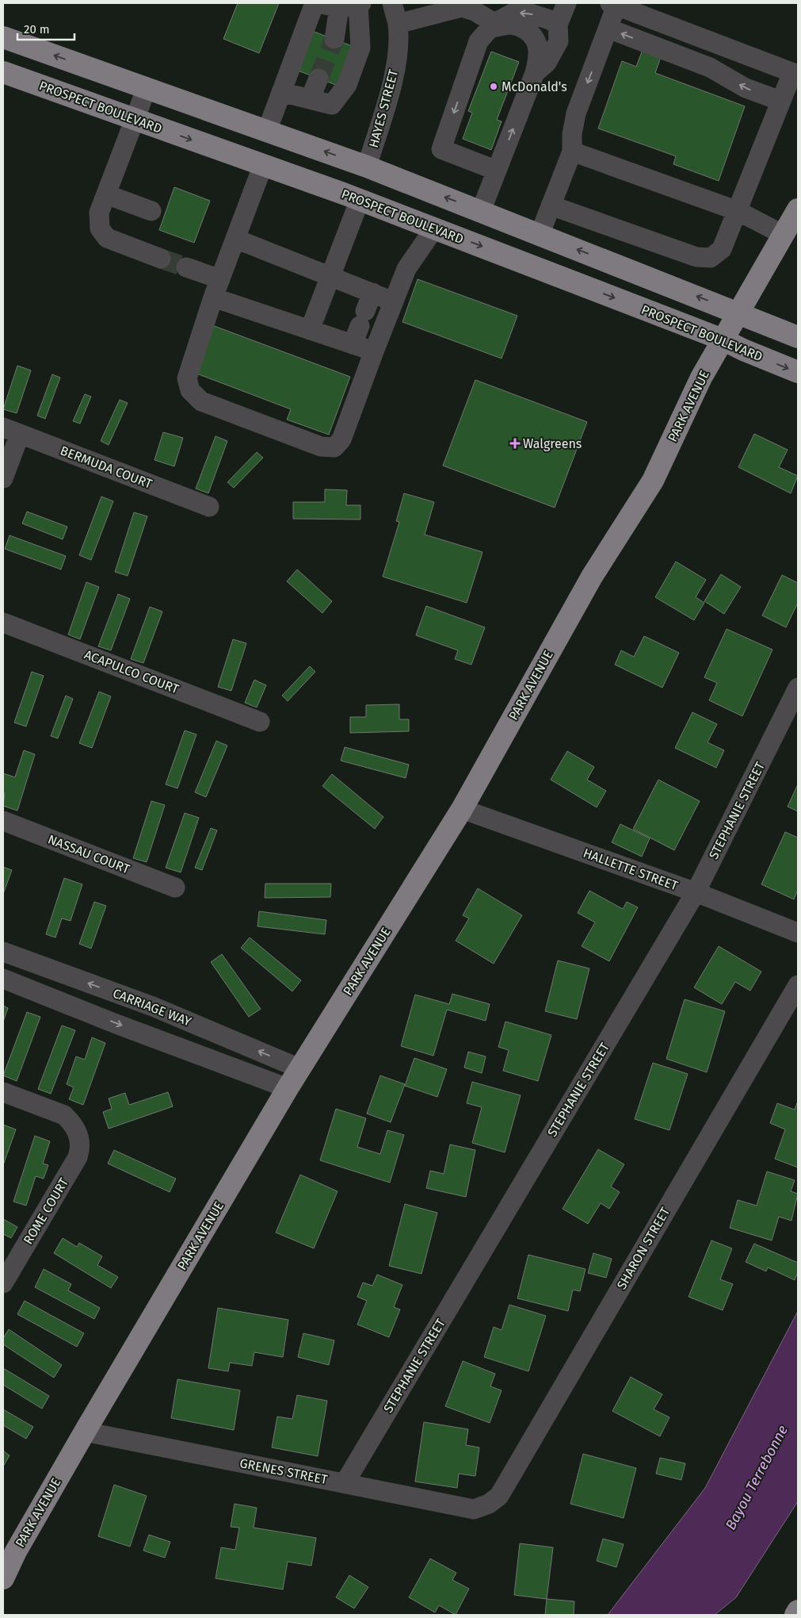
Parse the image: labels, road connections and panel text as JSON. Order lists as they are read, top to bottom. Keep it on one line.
{"streets":{"main road":["PROSPECT BOULEVARD","PARK AVENUE"],"street":["HAYES STREET","BERMUDA COURT","ACAPULCO COURT","STEPHANIE STREET","NASSAU COURT","HALLETTE STREET","CARRIAGE WAY","ROME COURT","SHARON STREET","GRENES STREET"]},"crossings":[["PROSPECT BOULEVARD","PARK AVENUE"],["PARK AVENUE","HALLETTE STREET"],["PARK AVENUE","CARRIAGE WAY"],["PARK AVENUE","GRENES STREET"],["STEPHANIE STREET","HALLETTE STREET"],["STEPHANIE STREET","GRENES STREET"],["SHARON STREET","GRENES STREET"]],"water":["Bayou Terrebonne"],"places":{"other":["McDonald's"],"health":["Walgreens"]},"scale_bar":"20 m"}
